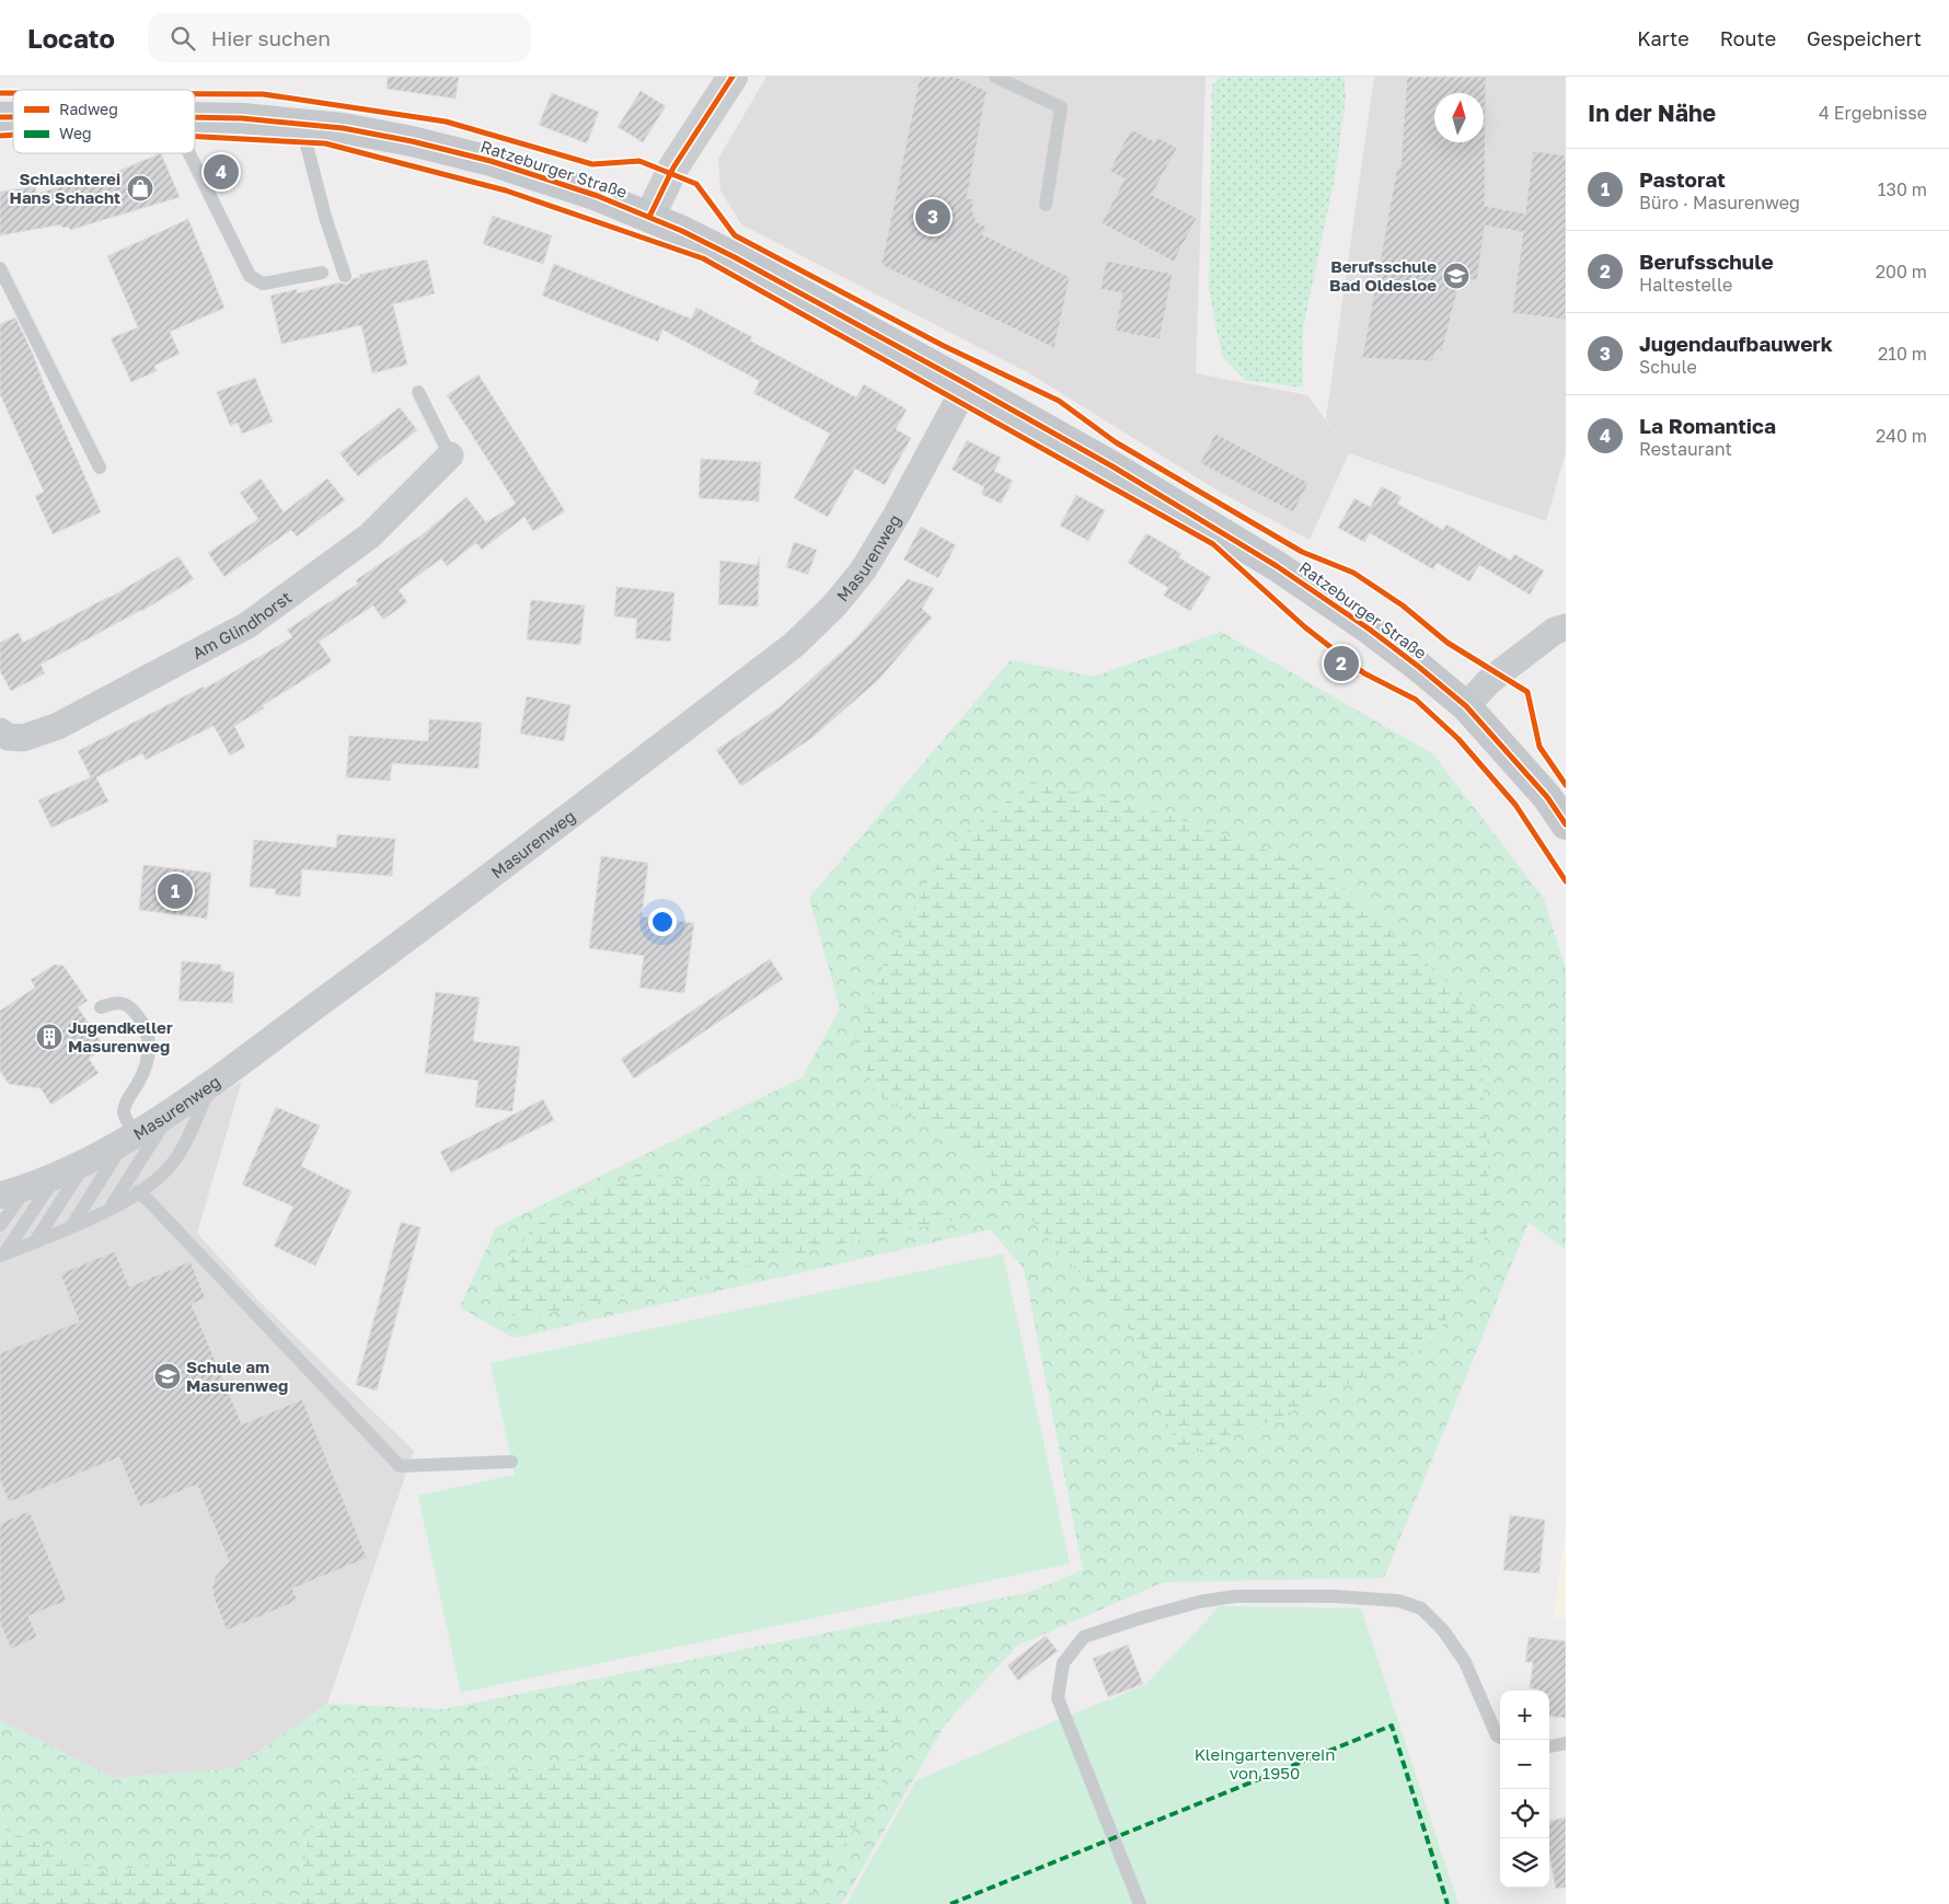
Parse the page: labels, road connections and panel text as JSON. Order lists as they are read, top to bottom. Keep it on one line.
{"streets":{"main road":["Ratzeburger Straße"],"street":["Masurenweg","Am Glindhorst"]},"crossings":[["Ratzeburger Straße","Masurenweg"]],"parks":["Kleingartenverein von 1950"],"places":{"shop":["Schlachterei Hans Schacht"],"school or university":["Berufsschule Bad Oldesloe","Schule am Masurenweg"],"building":["Jugendkeller Masurenweg"]},"legend":["Radweg","Weg"],"north":"top","page":{"header":"Locato","search":"Hier suchen","nav":["Karte","Route","Gespeichert"],"heading":["In der Nähe","4 Ergebnisse"],"list":[{"mark":"1","name":"Pastorat","note":"Büro · Masurenweg","value":"130 m"},{"mark":"2","name":"Berufsschule","note":"Haltestelle","value":"200 m"},{"mark":"3","name":"Jugendaufbauwerk","note":"Schule","value":"210 m"},{"mark":"4","name":"La Romantica","note":"Restaurant","value":"240 m"}],"pins":["4","3","2","1"],"map_buttons":["+","−"]}}
